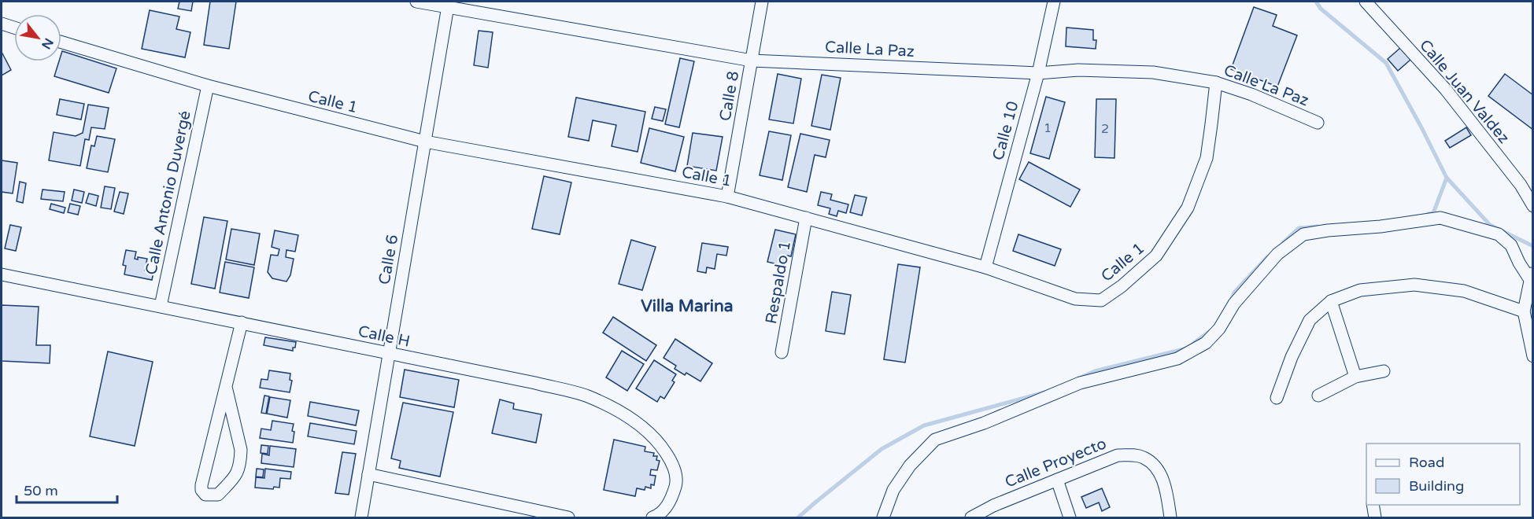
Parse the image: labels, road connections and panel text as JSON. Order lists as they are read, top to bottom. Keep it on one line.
{"streets":{"street":["Calle La Paz","Calle Juan Valdez","Calle 8","Calle 1","Calle 10","Calle Antonio Duvergé","Calle 6","Respaldo 1","Calle H","Calle Proyecto"]},"crossings":[["Calle La Paz","Calle 8"],["Calle La Paz","Calle 1"],["Calle La Paz","Calle 10"],["Calle La Paz","Calle 6"],["Calle 8","Calle 1"],["Calle 1","Calle 10"],["Calle 1","Calle Antonio Duvergé"],["Calle 1","Calle 6"],["Calle 1","Respaldo 1"],["Calle Antonio Duvergé","Calle H"],["Calle 6","Calle H"]],"districts":["Villa Marina"],"house_numbers":["1","2"],"legend":["Road","Building"],"scale_bar":"50 m","north":"bottom right"}
